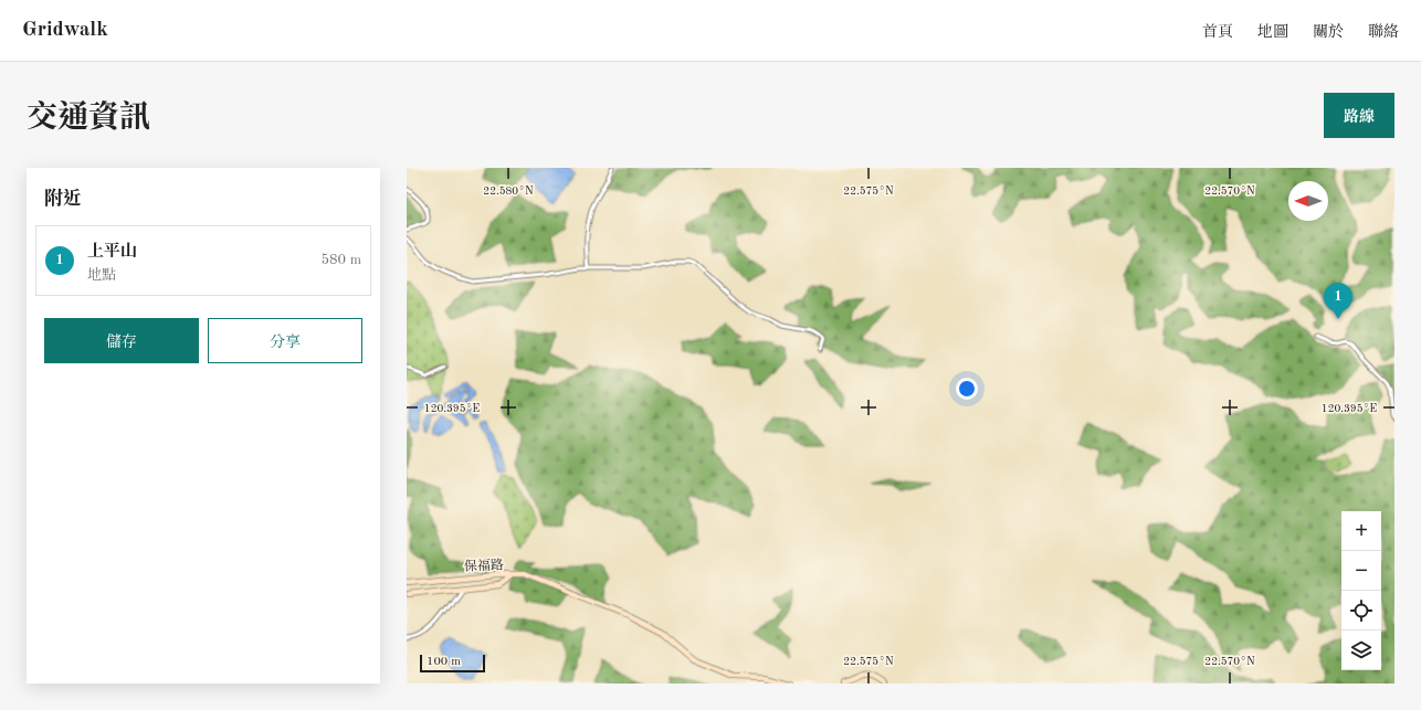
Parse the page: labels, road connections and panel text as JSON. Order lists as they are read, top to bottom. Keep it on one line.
{"streets":{"street":["保福路"]},"scale_bar":"100 m","north":"left","page":{"header":"Gridwalk","nav":["首頁","地圖","關於","聯絡"],"title":"交通資訊","buttons":["路線",["儲存","分享"]],"heading":"附近","list":[{"mark":"1","name":"上平山","note":"地點","value":"580 m"}],"pins":"1","map_buttons":["+","−"],"scale":"100 m"},"coordinates":["22.580°N","22.575°N","22.570°N","120.395°E"]}
